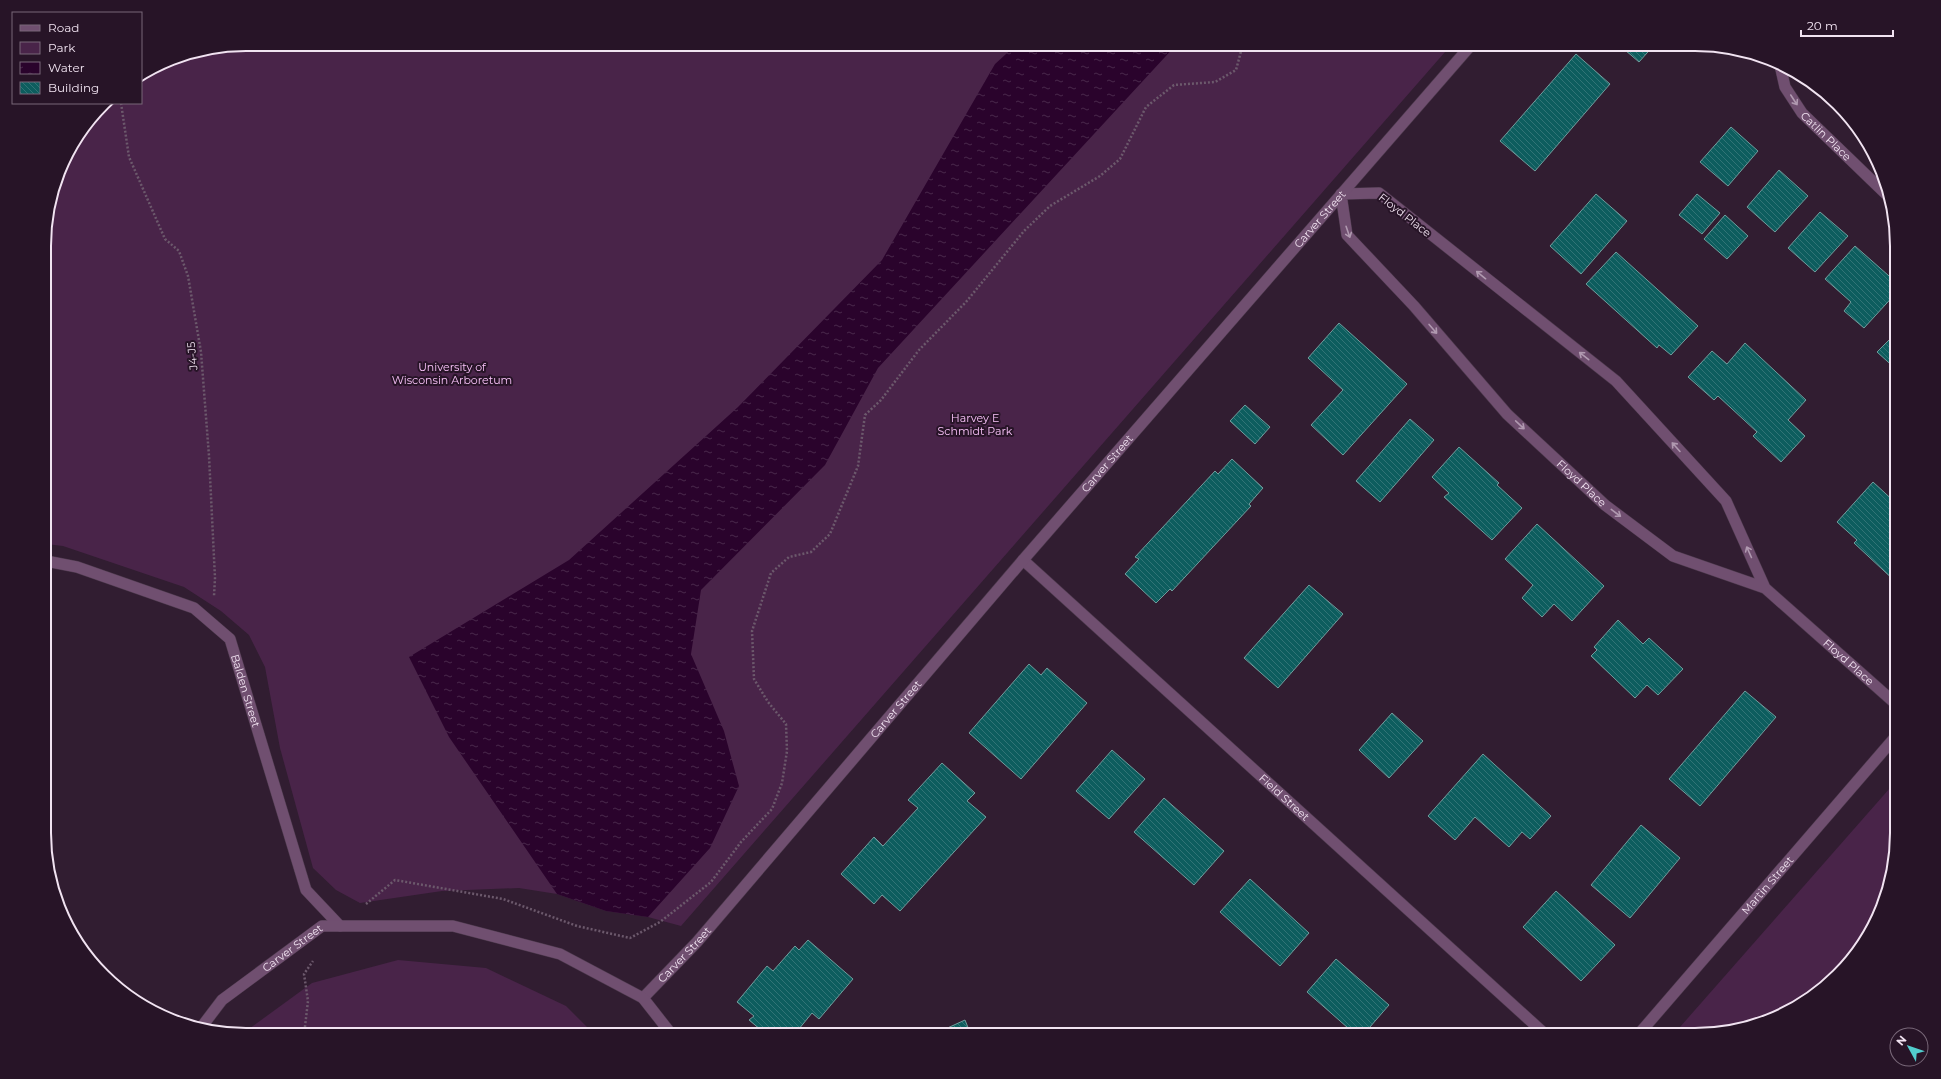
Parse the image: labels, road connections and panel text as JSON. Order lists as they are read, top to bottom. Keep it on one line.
{"streets":{"street":["Catlin Place","Floyd Place","Carver Street","Balden Street","Field Street","Martin Street"],"path":["J4-J5"]},"crossings":[["Floyd Place","Carver Street"],["Carver Street","Balden Street"],["Carver Street","Field Street"],["J4-J5","Balden Street"]],"one_way":["Catlin Place"],"parks":["University of Wisconsin Arboretum","Harvey E Schmidt Park"],"legend":["Road","Park","Water","Building"],"scale_bar":"20 m","north":"top left"}
